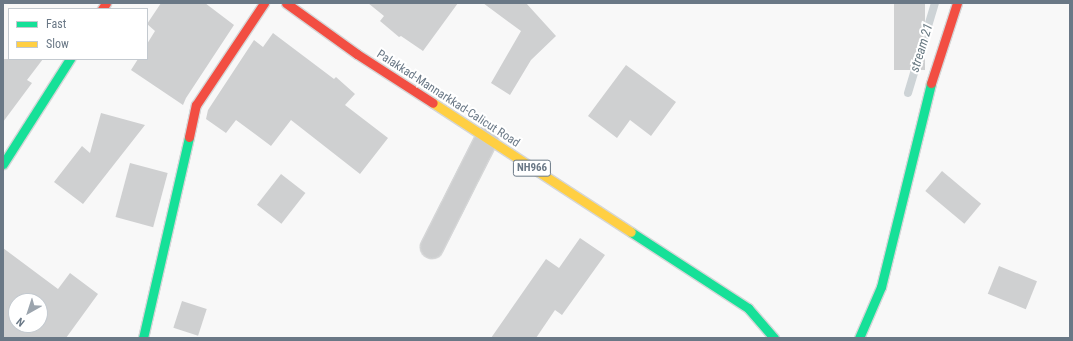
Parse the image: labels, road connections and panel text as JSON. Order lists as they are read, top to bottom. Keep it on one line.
{"streets":{"main road":["Palakkad-Mannarkkad-Calicut Road","NH966"]},"water":["stream 21"],"legend":["Fast","Slow"],"north":"bottom left"}
